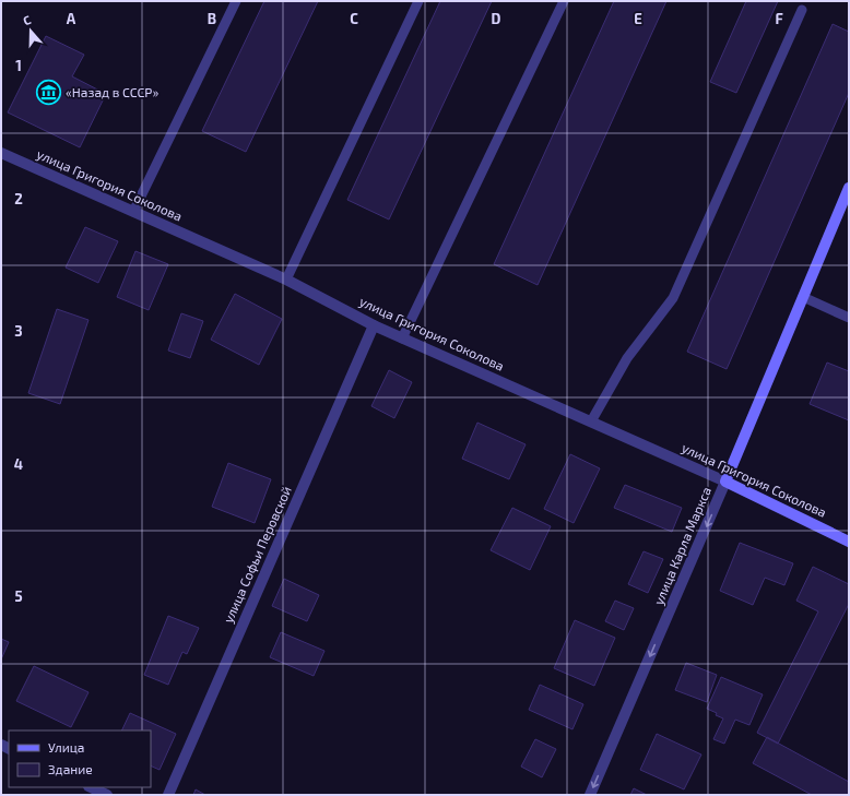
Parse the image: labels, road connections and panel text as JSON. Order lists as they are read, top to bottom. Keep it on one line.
{"streets":{"main road":["улица Григория Соколова","улица Карла Маркса"],"street":["улица Софьи Перовской"]},"crossings":[["улица Григория Соколова","улица Карла Маркса"],["улица Григория Соколова","улица Софьи Перовской"]],"one_way":["улица Карла Маркса"],"places":{"museum":["«Назад в СССР»"]},"legend":["Улица","Здание"],"north":"top","grid":{"columns":["A","B","C","D","E","F"],"rows":["1","2","3","4","5"]}}
